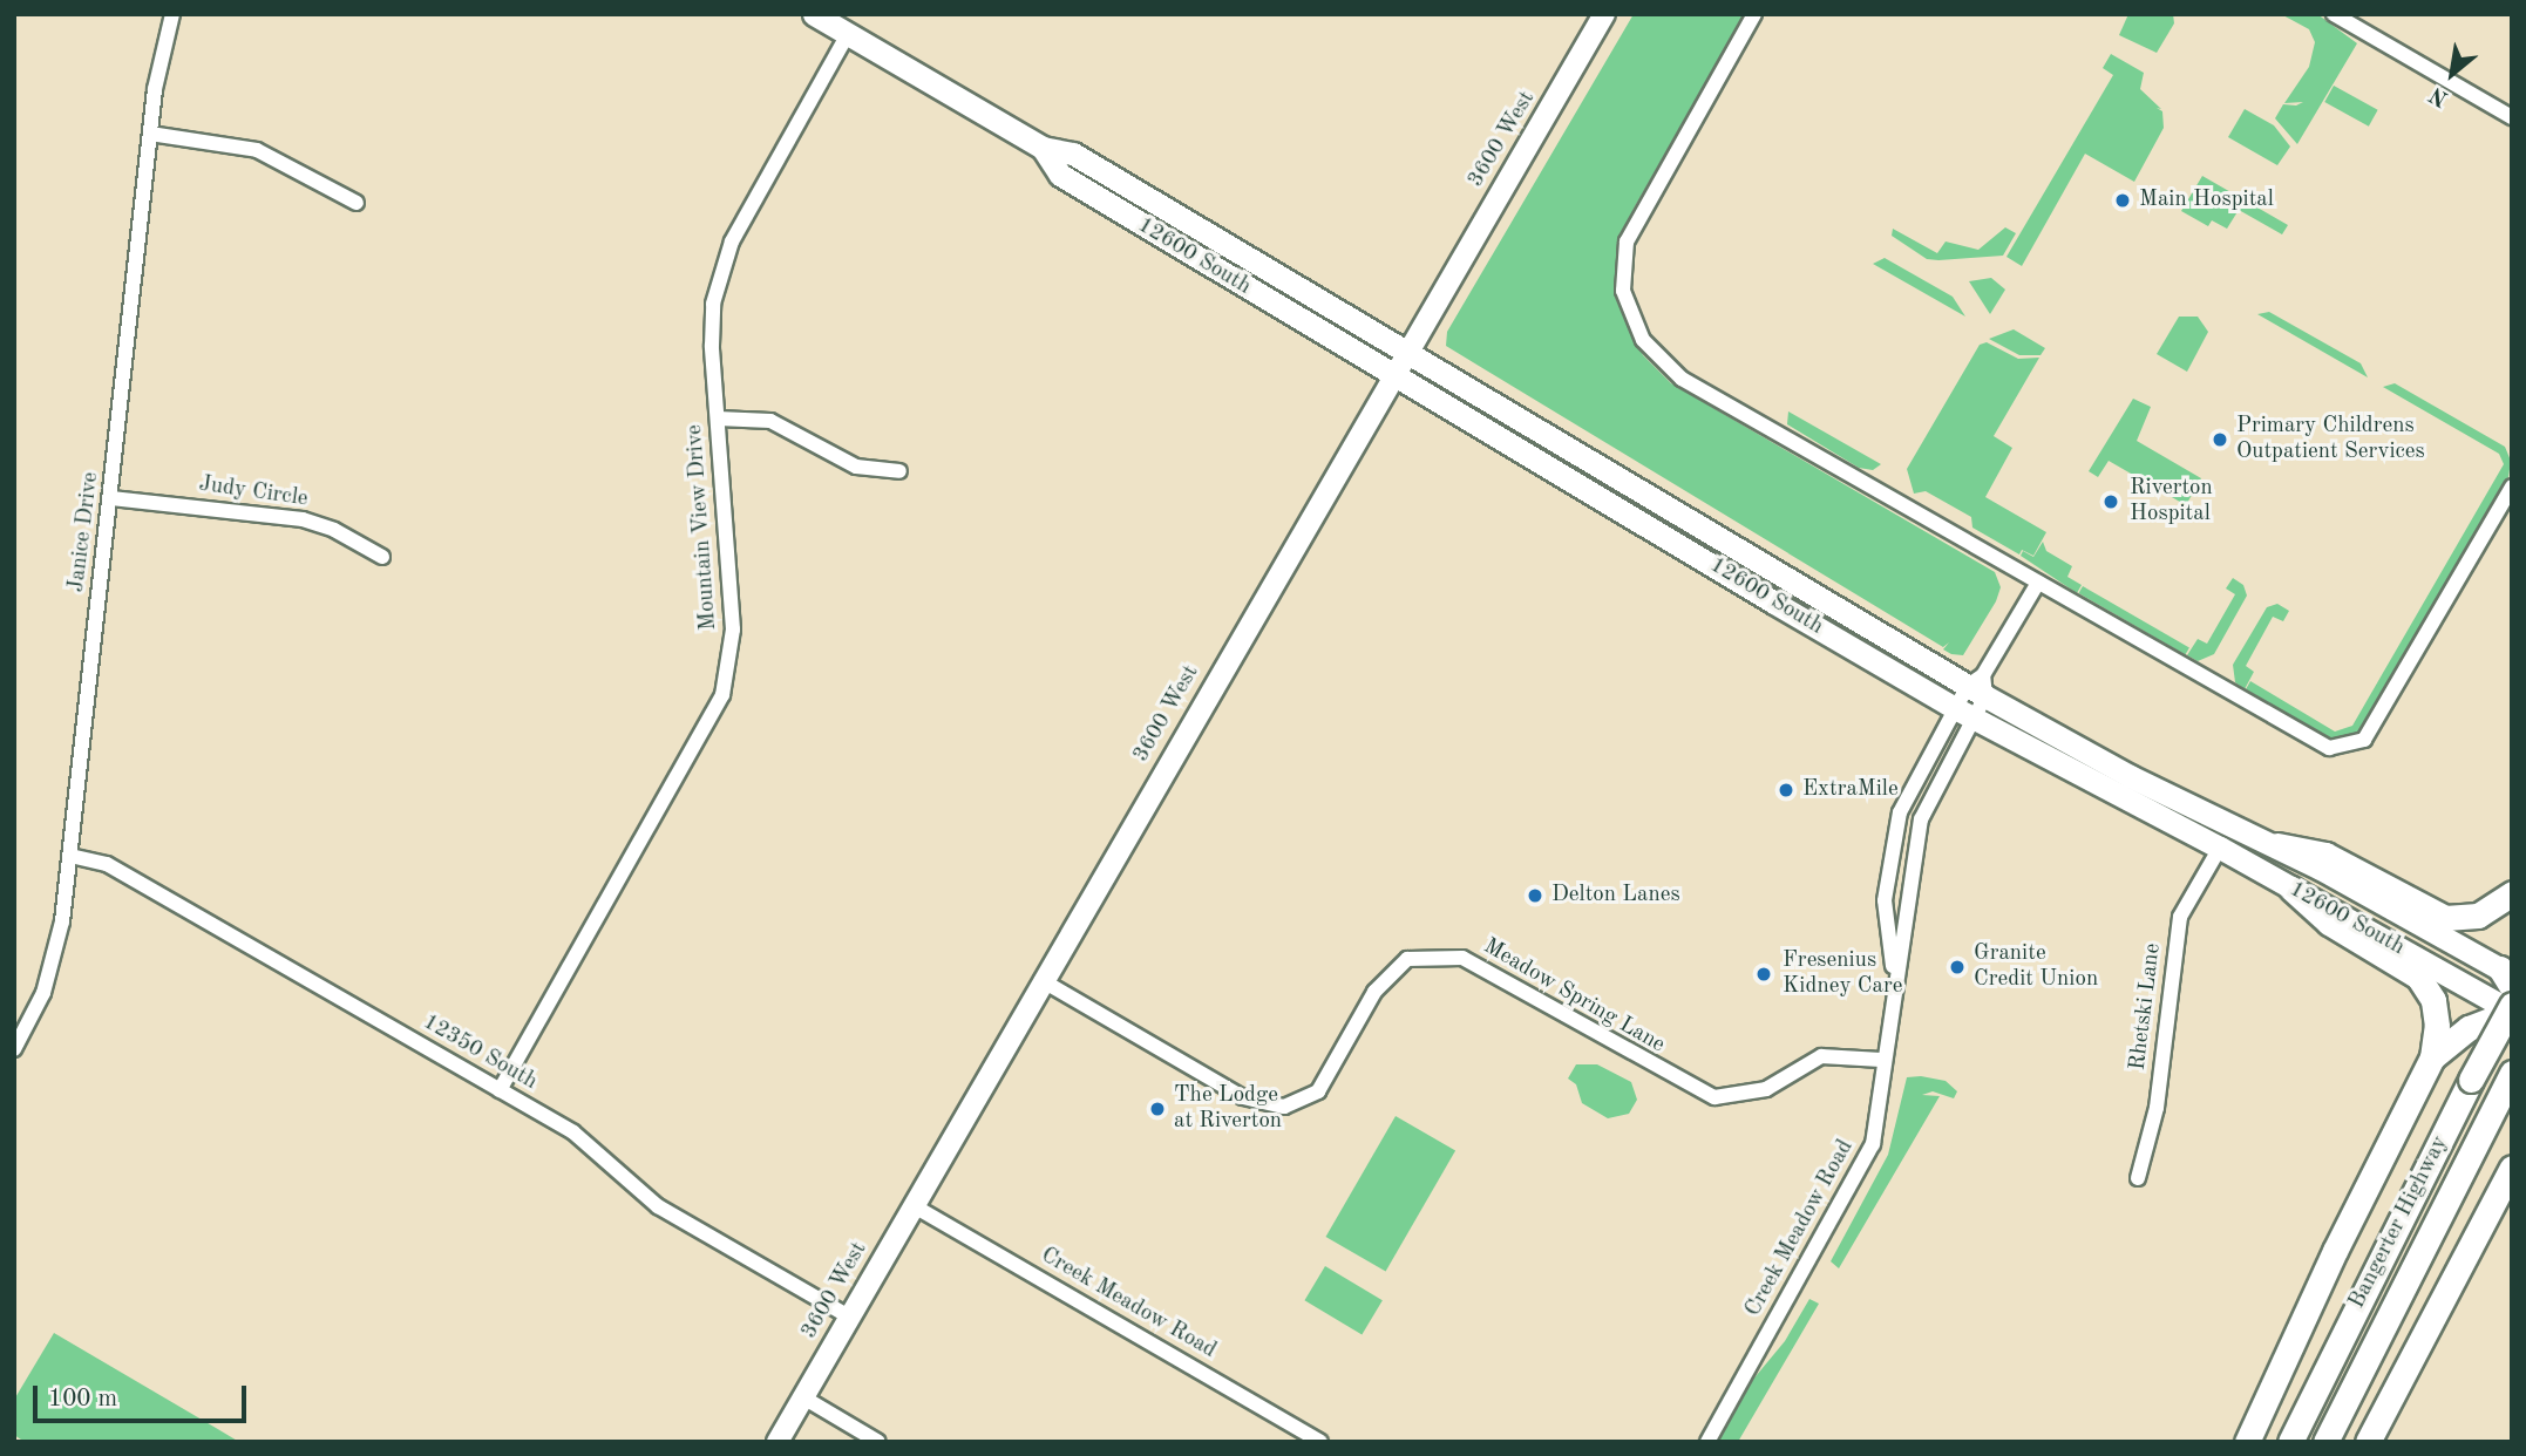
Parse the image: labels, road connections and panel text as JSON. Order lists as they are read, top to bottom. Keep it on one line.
{"streets":{"highway":["Bangerter Highway"],"main road":["3600 West","12600 South"],"street":["Judy Circle","Mountain View Drive","Janice Drive","Meadow Spring Lane","Rhetski Lane","12350 South","Creek Meadow Road"]},"crossings":[["3600 West","12600 South"],["3600 West","Meadow Spring Lane"],["3600 West","12350 South"],["3600 West","Creek Meadow Road"],["12600 South","Mountain View Drive"],["12600 South","Rhetski Lane"],["12600 South","Bangerter Highway"],["12600 South","Creek Meadow Road"],["Judy Circle","Janice Drive"],["Mountain View Drive","12350 South"],["Janice Drive","12350 South"],["Meadow Spring Lane","Creek Meadow Road"]],"places":["Main Hospital","Primary Childrens Outpatient Services","Riverton Hospital","ExtraMile","Delton Lanes","Granite Credit Union","Fresenius Kidney Care","The Lodge at Riverton"],"scale_bar":"100 m","north":"bottom left"}
